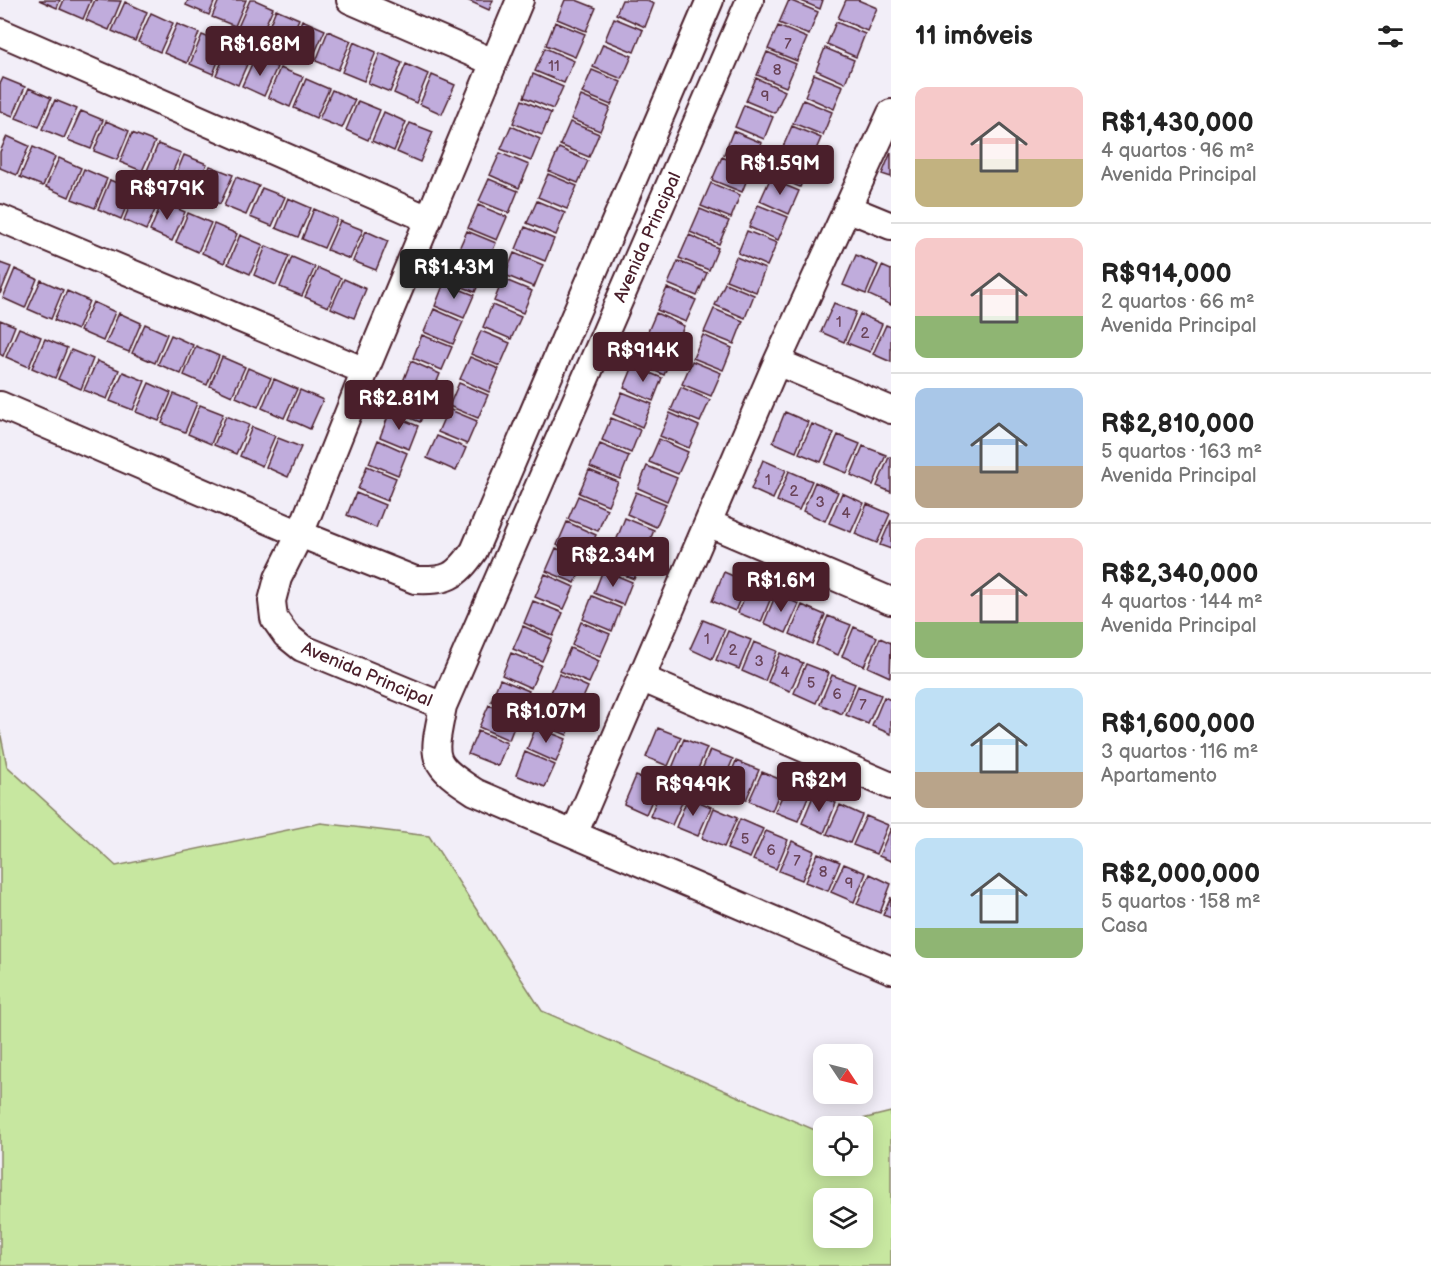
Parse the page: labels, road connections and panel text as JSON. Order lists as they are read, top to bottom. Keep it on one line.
{"streets":{"street":["Avenida Principal"]},"house_numbers":["7","11","8","9","1","2","1","2","3","4","1","2","3","4","5","6","7","5","6","7","8","9"],"north":"bottom right","page":{"heading":"11 imóveis","price":["R$1.68M","R$1.59M","R$979K","R$1.43M","R$914K","R$2.81M","R$2.34M","R$1.6M","R$1.07M","R$2M","R$949K"],"list":[{"name":"R$1,430,000","note":"4 quartos · 96 m² · Avenida Principal"},{"name":"R$914,000","note":"2 quartos · 66 m² · Avenida Principal"},{"name":"R$2,810,000","note":"5 quartos · 163 m² · Avenida Principal"},{"name":"R$2,340,000","note":"4 quartos · 144 m² · Avenida Principal"},{"name":"R$1,600,000","note":"3 quartos · 116 m² · Apartamento"},{"name":"R$2,000,000","note":"5 quartos · 158 m² · Casa"}]}}
